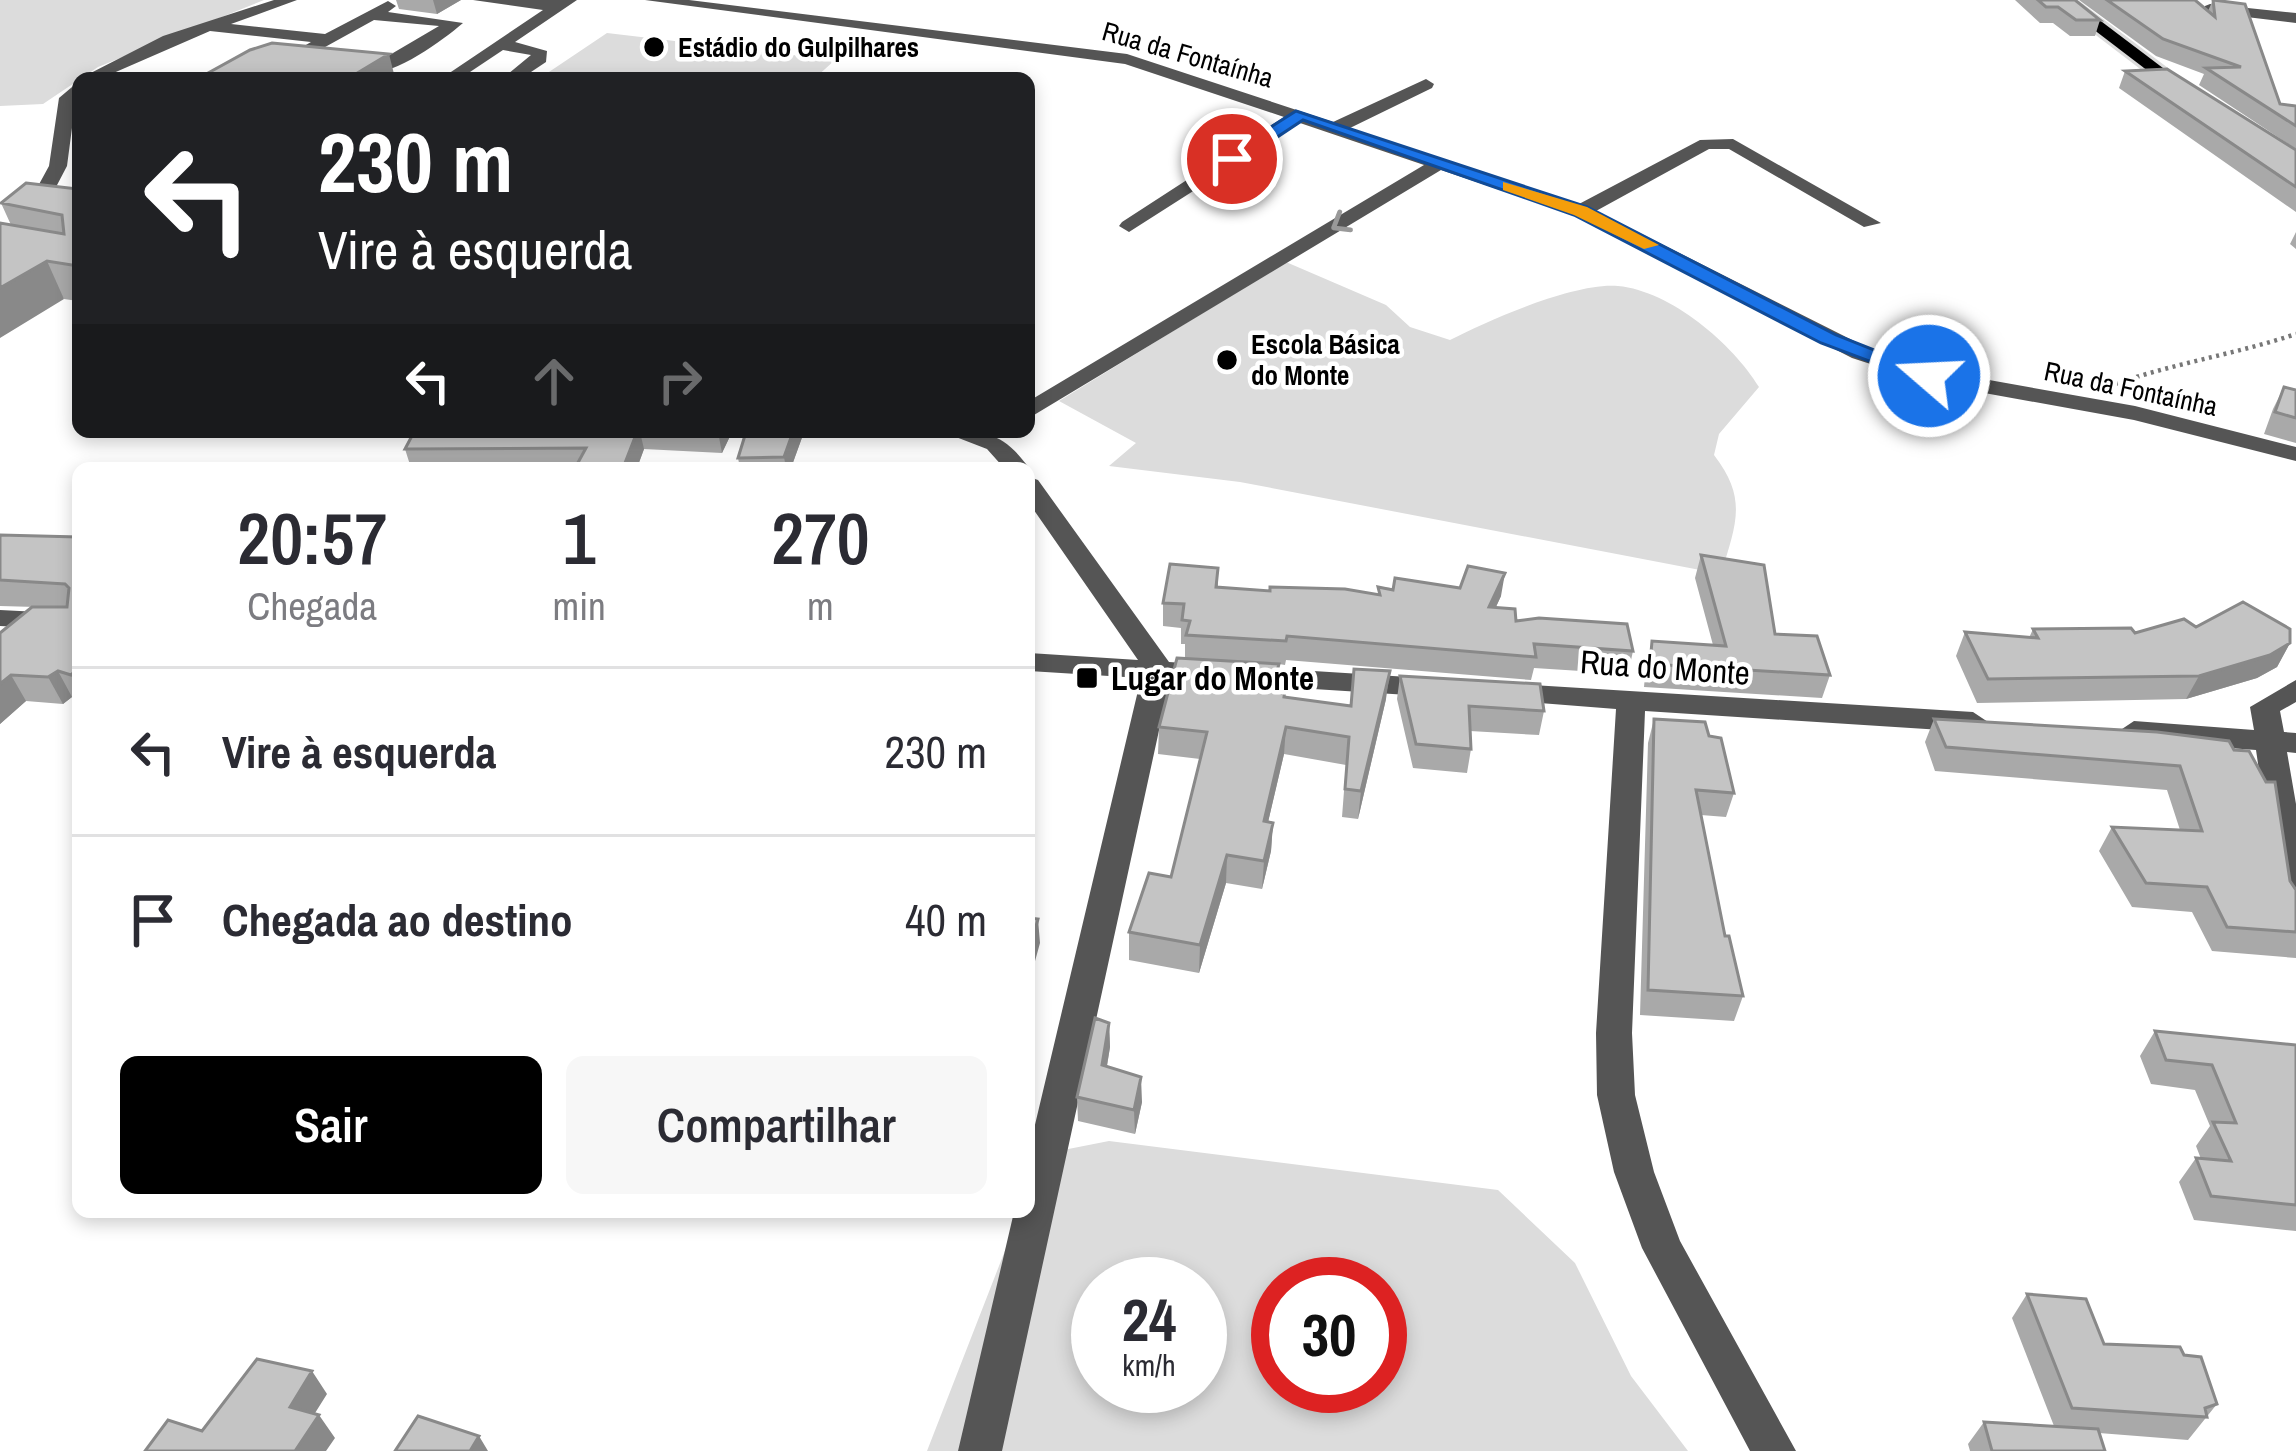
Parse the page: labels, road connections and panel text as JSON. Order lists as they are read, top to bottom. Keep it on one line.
{"streets":{"street":["Rua da Fontaínha","Rua do Monte"]},"places":{"other":["Estádio do Gulpilhares","Escola Básica do Monte"],"transit":["Lugar do Monte"]},"page":{"turn":["230 m","Vire à esquerda"],"eta":["20:57","Chegada","1","min","270","m"],"list":[{"name":"Vire à esquerda","value":"230 m"},{"name":"Chegada ao destino","value":"40 m"}],"buttons":["Sair","Compartilhar"],"speed":"24 km/h","limit":"30"}}
